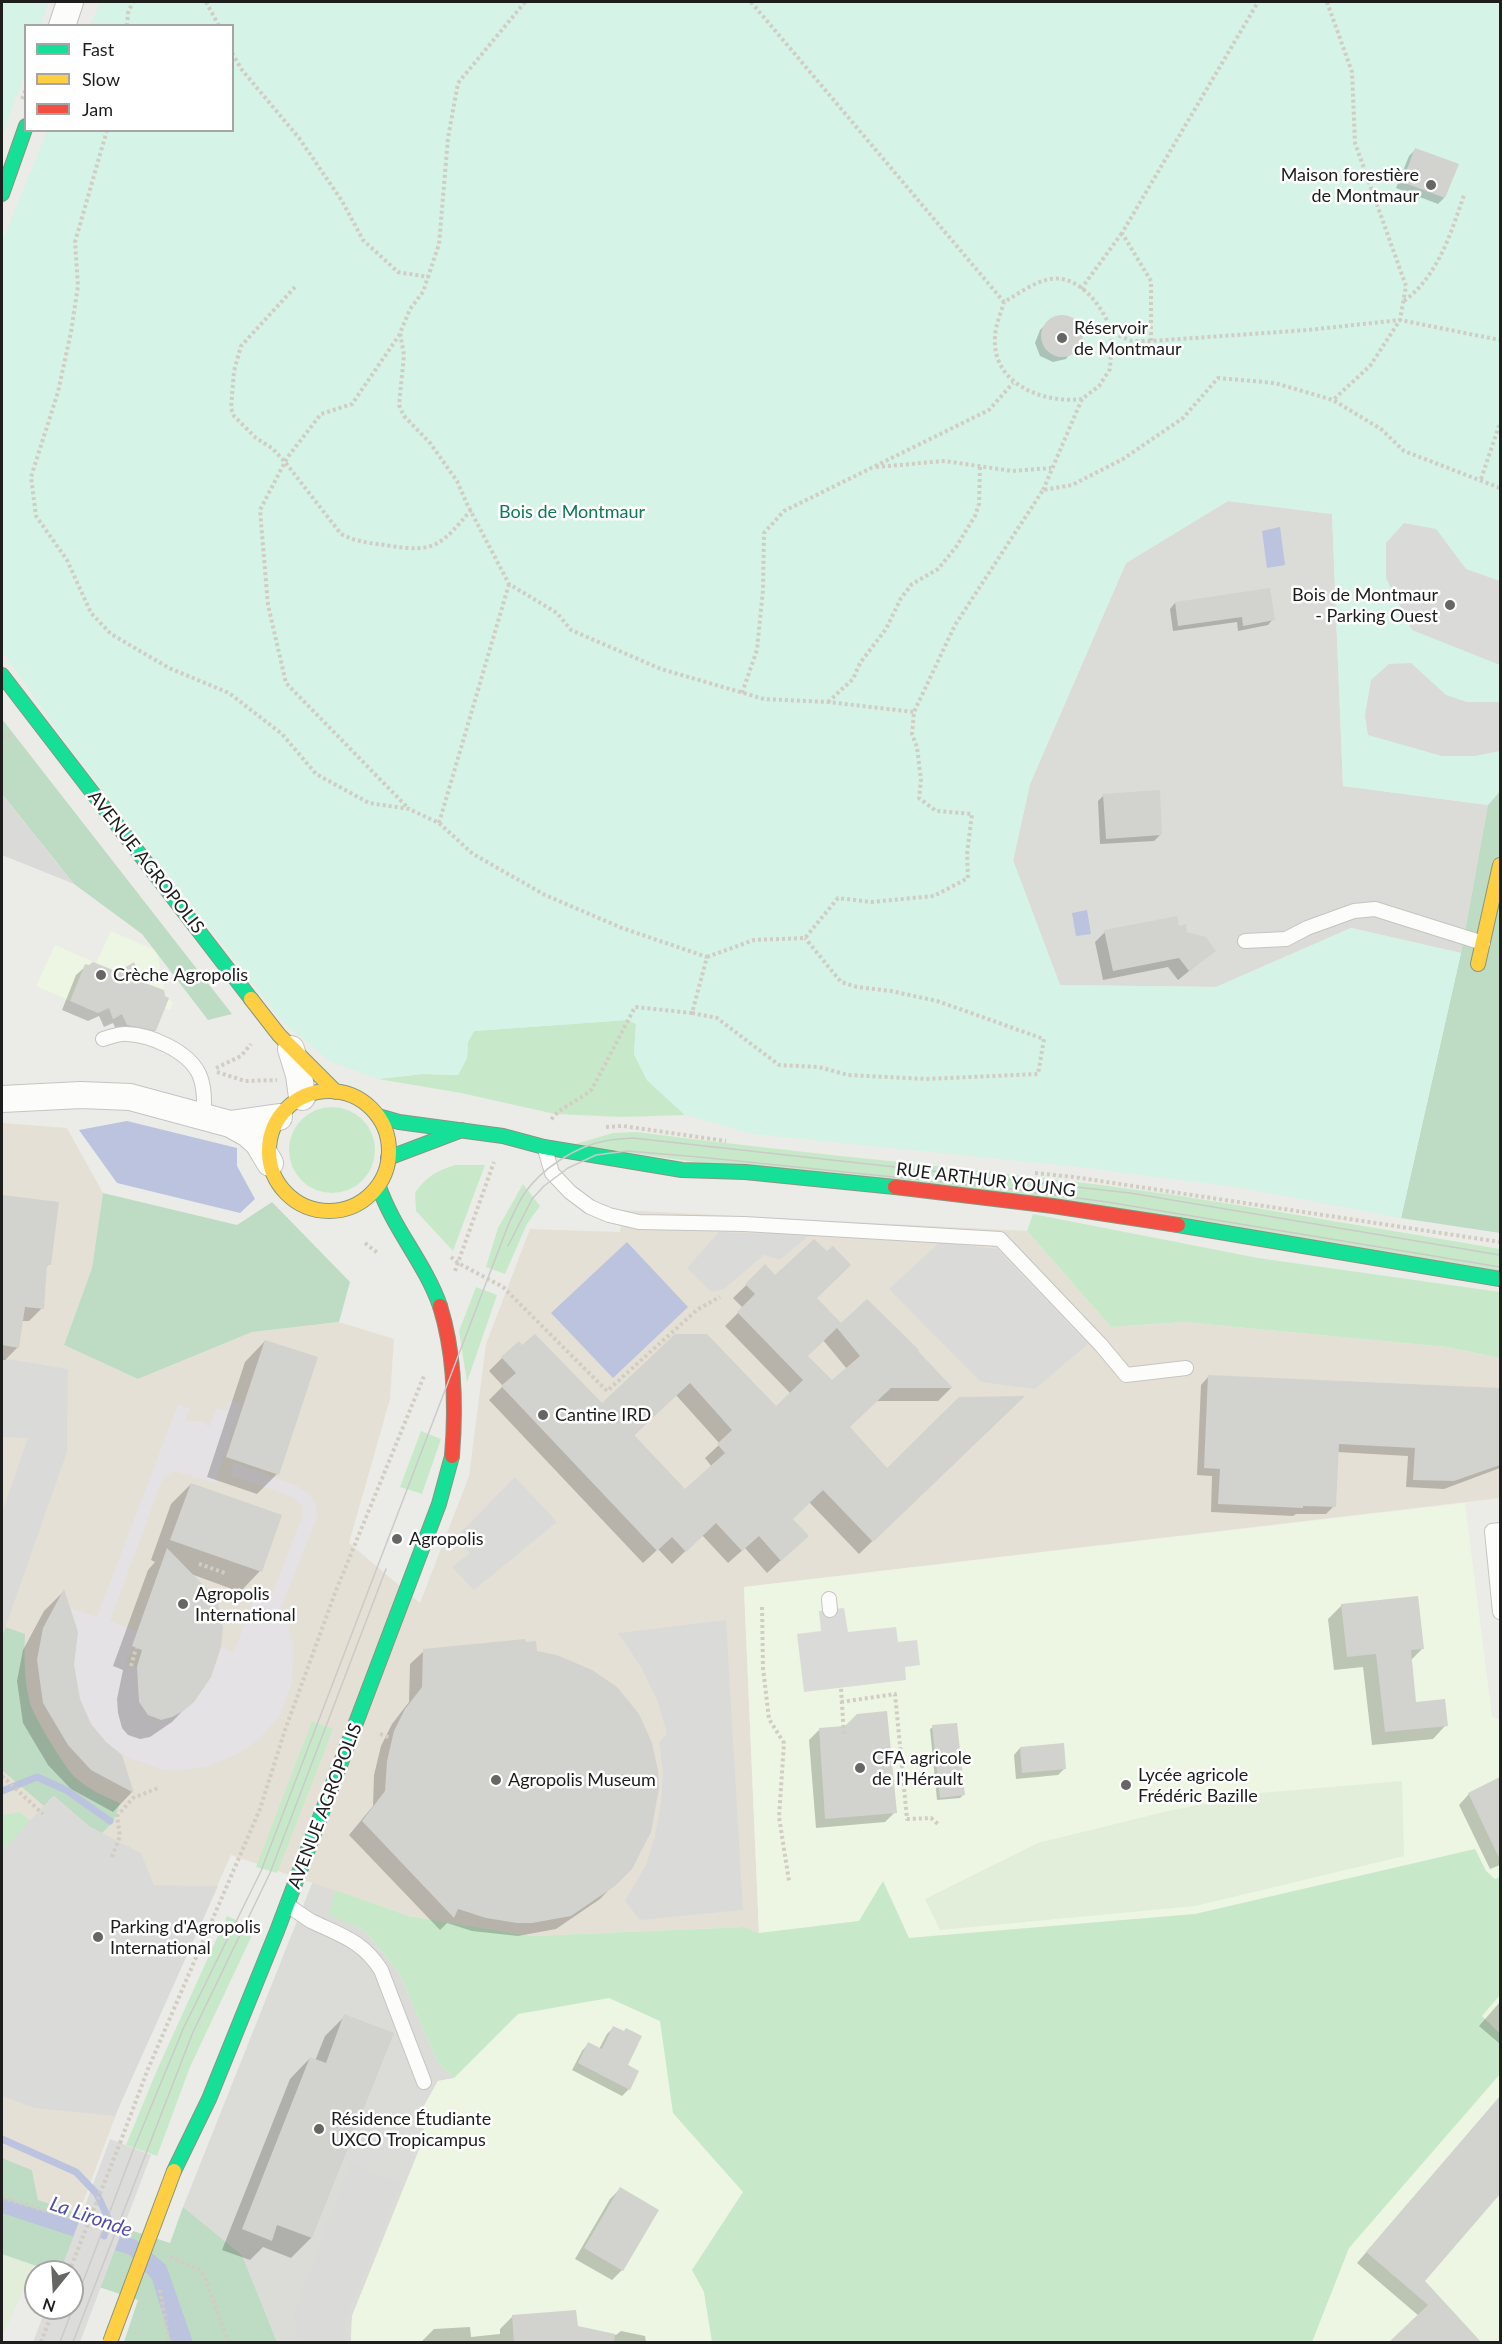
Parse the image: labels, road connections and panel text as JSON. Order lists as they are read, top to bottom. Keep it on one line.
{"streets":{"street":["AVENUE AGROPOLIS","RUE ARTHUR YOUNG"]},"crossings":[["AVENUE AGROPOLIS","RUE ARTHUR YOUNG"]],"water":["La Lironde"],"parks":["Bois de Montmaur"],"places":["Maison forestière de Montmaur","Réservoir de Montmaur","Bois de Montmaur - Parking Ouest","Crèche Agropolis","Cantine IRD","Agropolis","Agropolis International","CFA agricole de l'Hérault","Agropolis Museum","Lycée agricole Frédéric Bazille","Parking d'Agropolis International","Résidence Étudiante UXCO Tropicampus"],"legend":["Fast","Slow","Jam"],"north":"bottom"}
